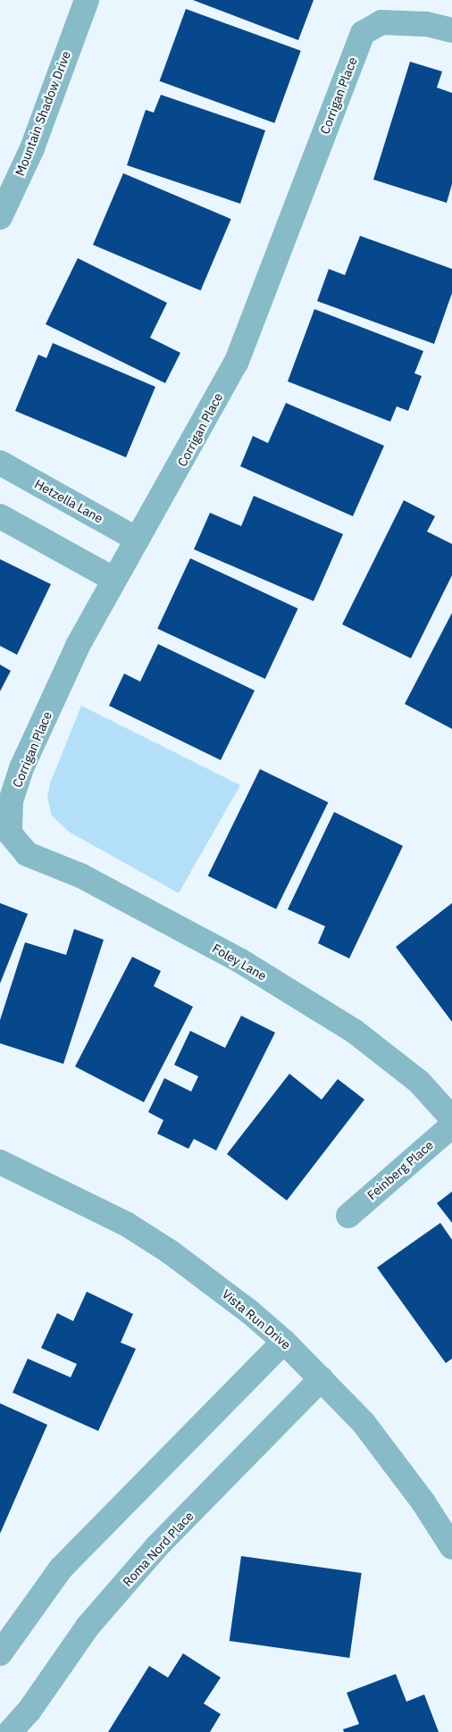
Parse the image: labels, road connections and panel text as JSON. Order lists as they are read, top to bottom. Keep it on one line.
{"streets":{"street":["Corrigan Place","Mountain Shadow Drive","Hetzella Lane","Foley Lane","Feinberg Place","Vista Run Drive","Roma Nord Place"]},"crossings":[["Corrigan Place","Hetzella Lane"],["Corrigan Place","Foley Lane"],["Vista Run Drive","Roma Nord Place"]]}
